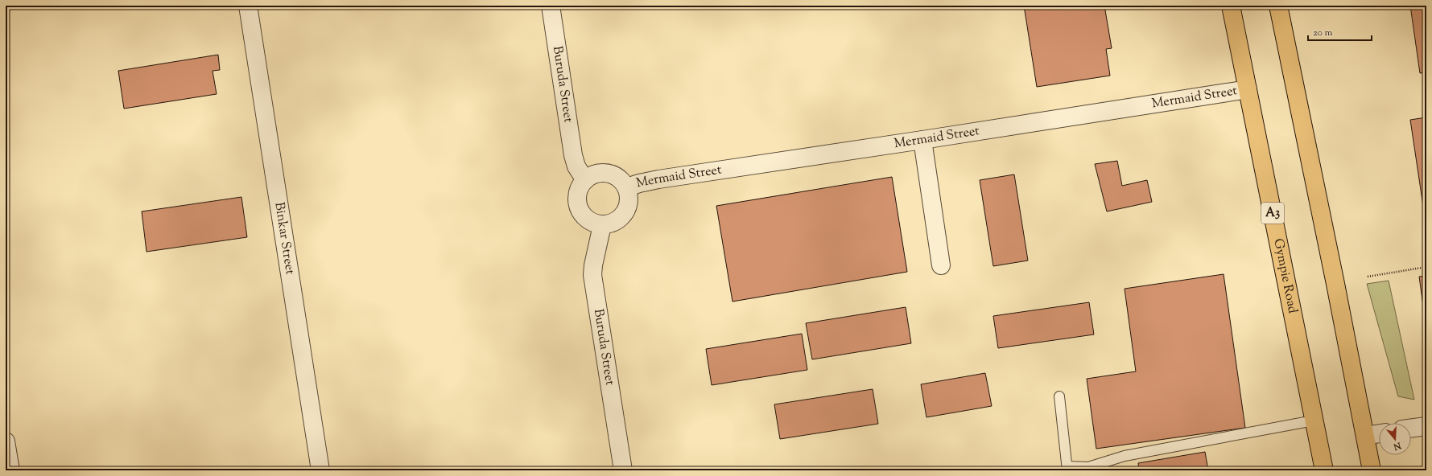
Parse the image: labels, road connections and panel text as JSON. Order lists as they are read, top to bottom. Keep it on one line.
{"streets":{"highway":["A3","Gympie Road"],"street":["Buruda Street","Mermaid Street","Binkar Street"]},"crossings":[["Buruda Street","Mermaid Street"],["Mermaid Street","Gympie Road"]],"scale_bar":"20 m","north":"bottom"}
